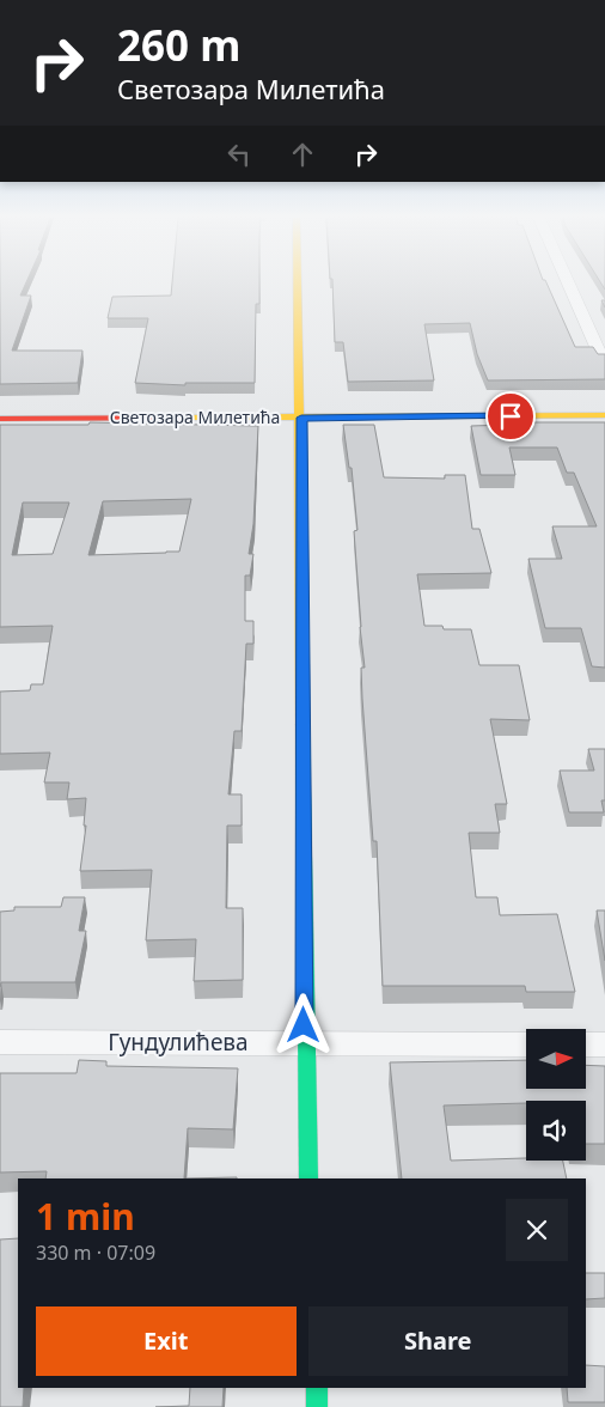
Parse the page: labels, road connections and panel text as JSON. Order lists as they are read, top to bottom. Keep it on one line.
{"streets":{"main road":["Светозара Милетића"],"street":["Гундулићева"]},"north":"right","page":{"turn":["260 m","Светозара Милетића"],"heading":["1 min","330 m · 07:09"],"buttons":["Exit","Share"]}}
